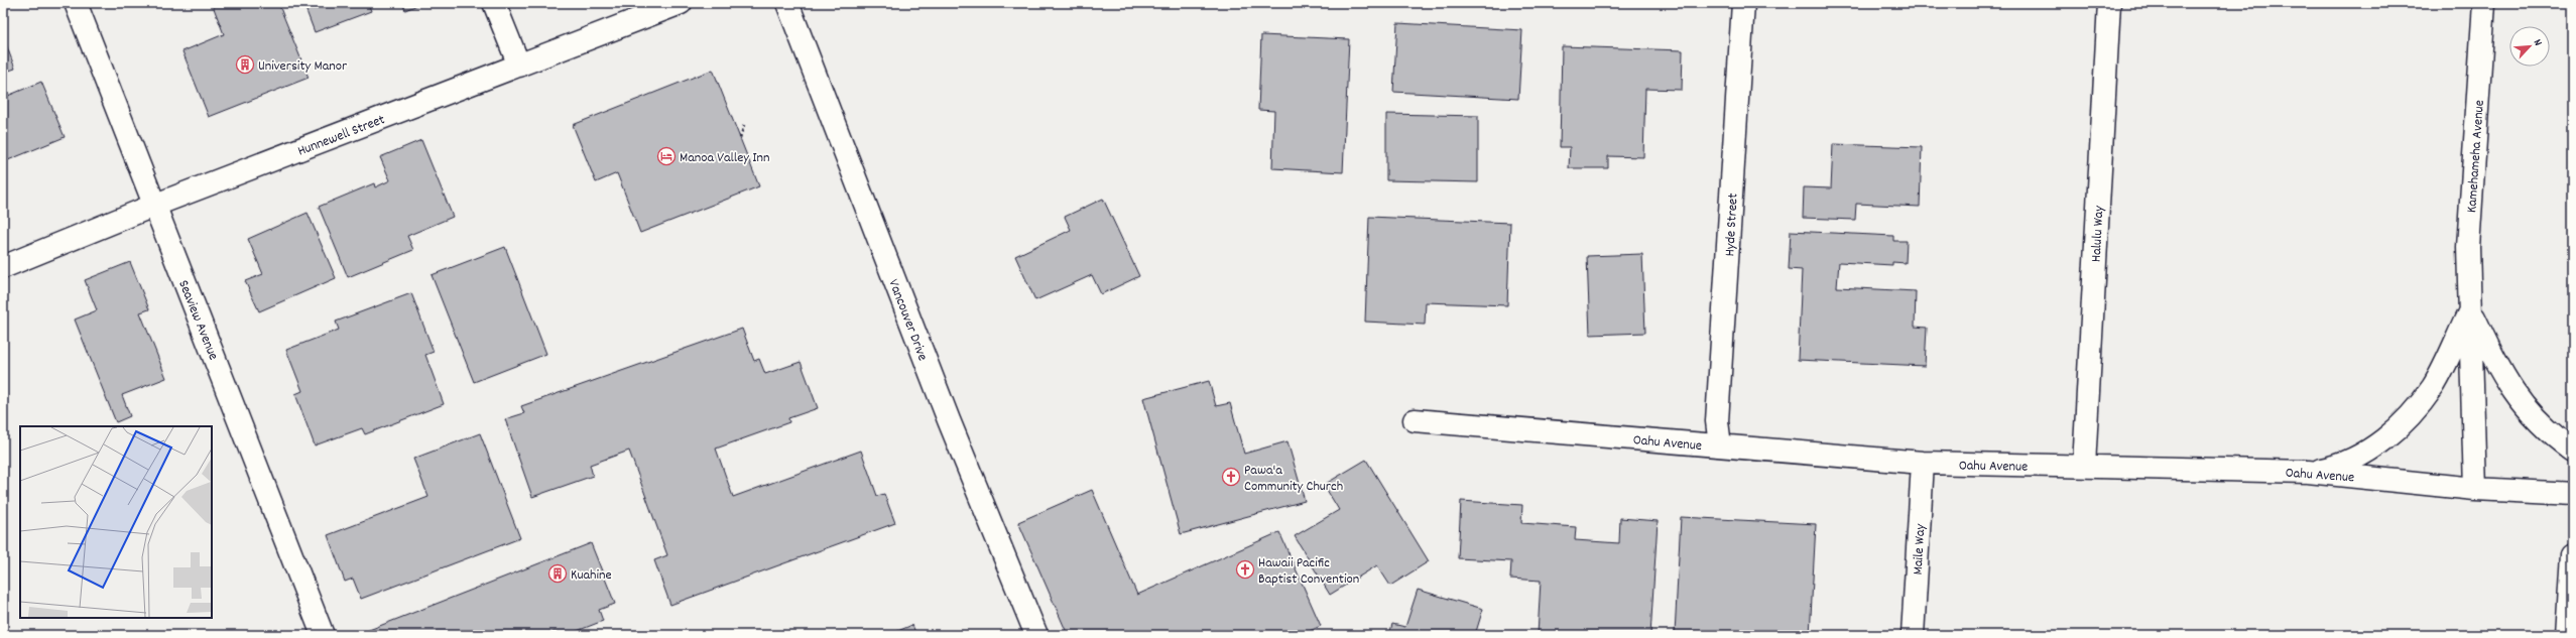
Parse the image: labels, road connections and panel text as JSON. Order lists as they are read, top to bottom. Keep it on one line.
{"streets":{"street":["Hunnewell Street","Kamehameha Avenue","Hyde Street","Halulu Way","Seaview Avenue","Vancouver Drive","Oahu Avenue","Maile Way"]},"crossings":[["Hunnewell Street","Seaview Avenue"],["Kamehameha Avenue","Oahu Avenue"],["Hyde Street","Oahu Avenue"],["Halulu Way","Oahu Avenue"],["Oahu Avenue","Maile Way"]],"places":{"building":["University Manor","Kuahine"],"hotel":["Manoa Valley Inn"],"church":["Pawa'a Community Church","Hawaii Pacific Baptist Convention"]},"north":"top right"}
